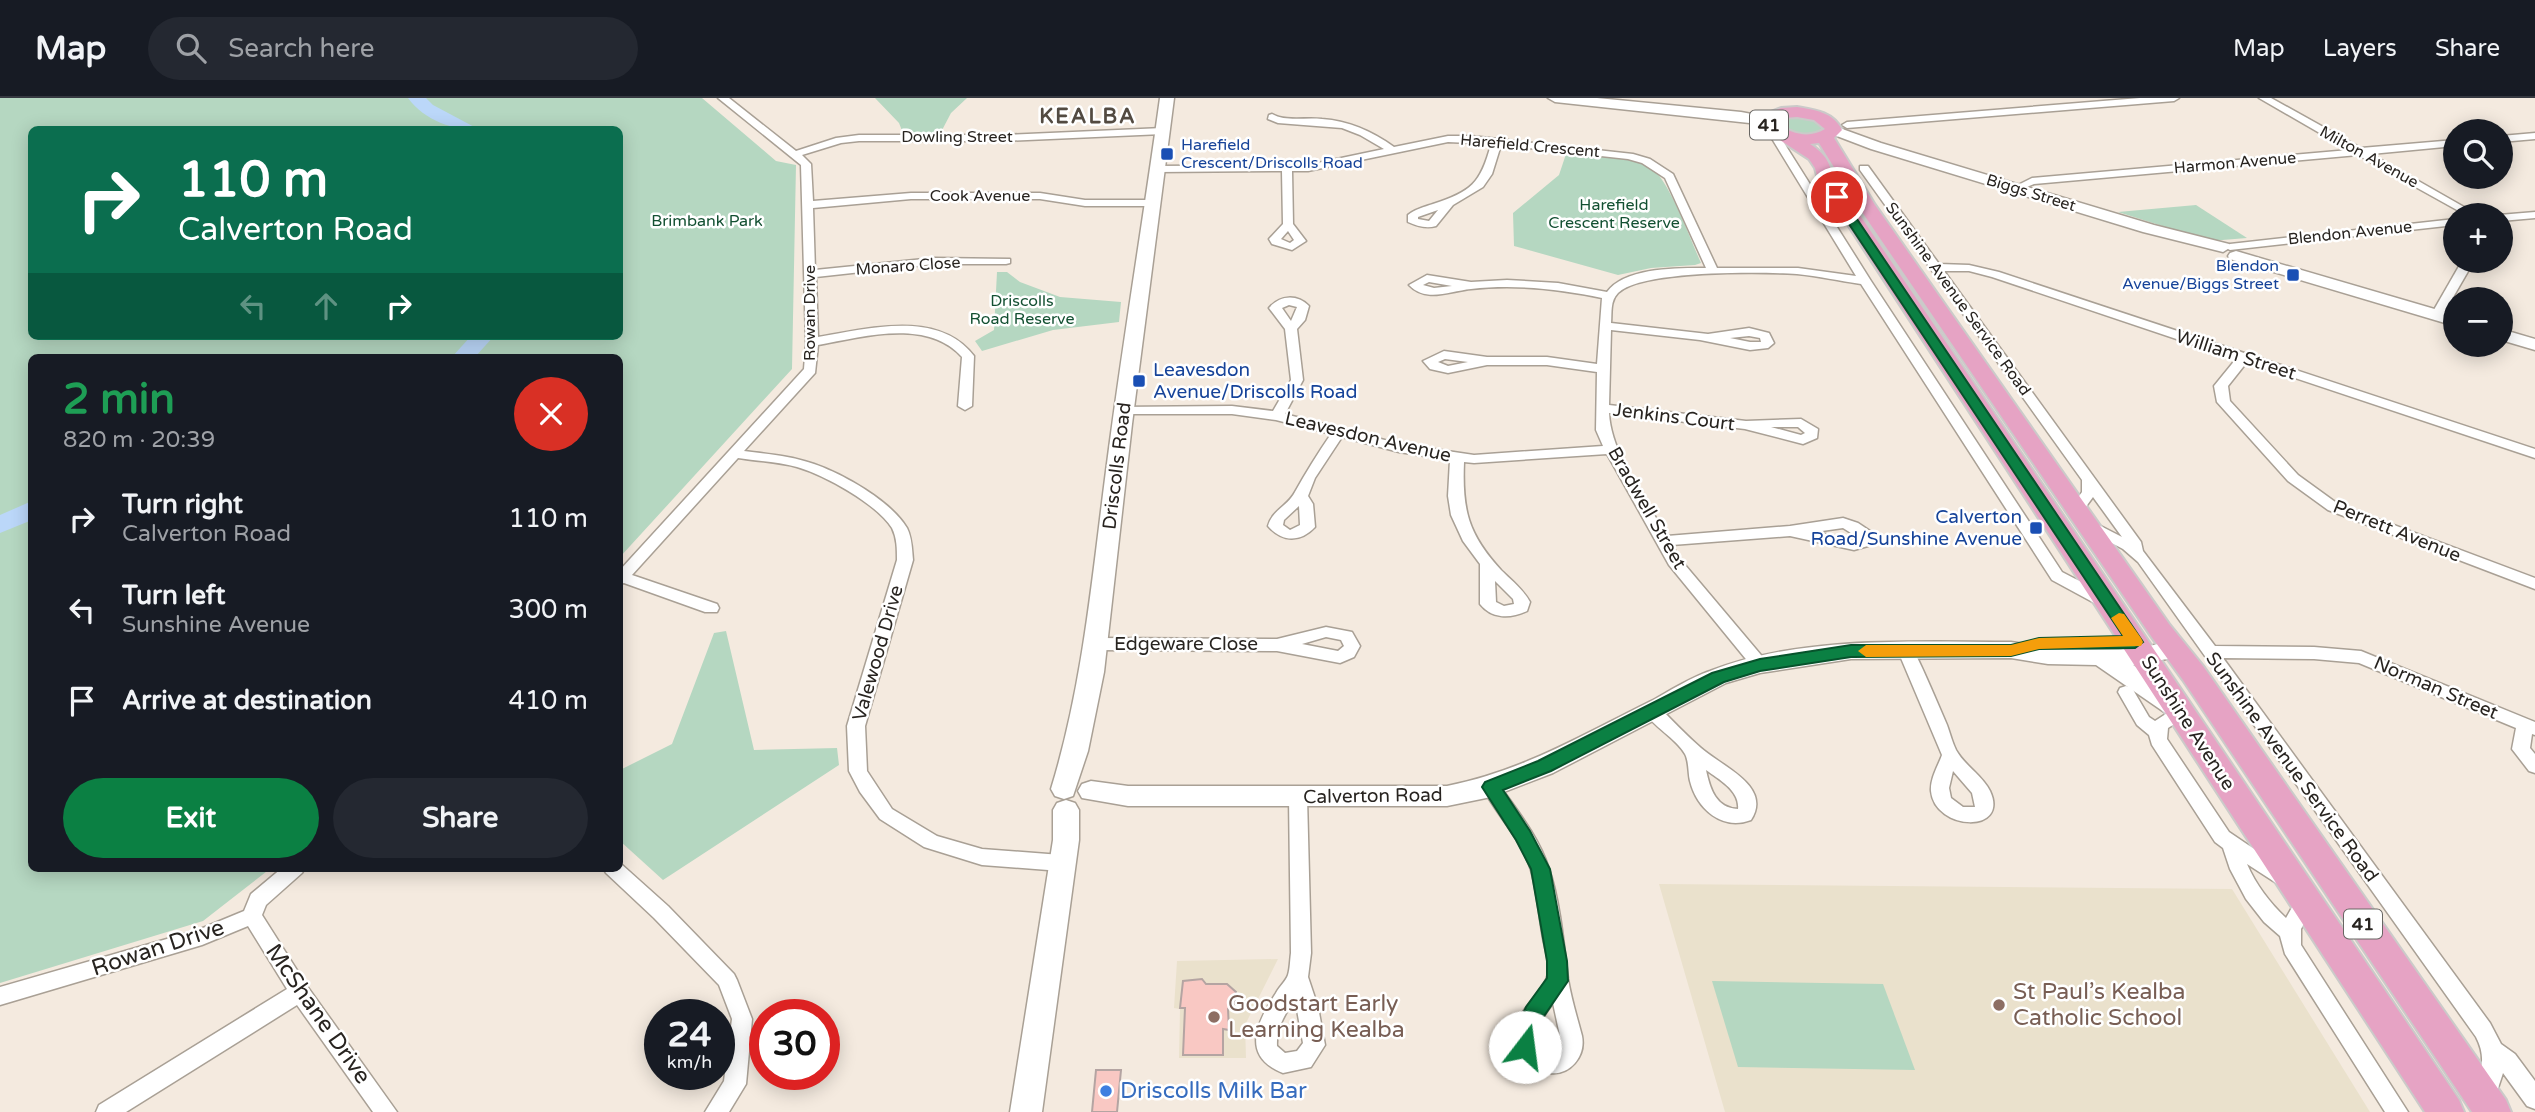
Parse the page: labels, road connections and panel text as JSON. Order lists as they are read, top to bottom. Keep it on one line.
{"streets":{"main road":["41","Sunshine Avenue"],"street":["Dowling Street","Harefield Crescent","Milton Avenue","Harmon Avenue","Biggs Street","Cook Avenue","Blendon Avenue","Monaro Close","Sunshine Avenue Service Road","Rowan Drive","William Street","Jenkins Court","Leavesdon Avenue","Driscolls Road","Bradwell Street","Perrett Avenue","Edgeware Close","Valewood Drive","Norman Street","Calverton Road","McShane Drive"]},"crossings":[["41","Biggs Street"],["41","Sunshine Avenue"],["Dowling Street","Rowan Drive"],["Dowling Street","Driscolls Road"],["Harefield Crescent","Driscolls Road"],["Milton Avenue","Harmon Avenue"],["Harmon Avenue","Biggs Street"],["Biggs Street","Blendon Avenue"],["Biggs Street","Sunshine Avenue"],["Cook Avenue","Rowan Drive"],["Cook Avenue","Driscolls Road"],["Monaro Close","Rowan Drive"],["Sunshine Avenue Service Road","William Street"],["Sunshine Avenue Service Road","Norman Street"],["Sunshine Avenue Service Road","Sunshine Avenue"],["Rowan Drive","Valewood Drive"],["Rowan Drive","McShane Drive"],["William Street","Perrett Avenue"],["Jenkins Court","Bradwell Street"],["Leavesdon Avenue","Driscolls Road"],["Leavesdon Avenue","Bradwell Street"],["Driscolls Road","Edgeware Close"],["Driscolls Road","Valewood Drive"],["Driscolls Road","Calverton Road"],["Bradwell Street","Calverton Road"],["Sunshine Avenue","Calverton Road"]],"districts":["KEALBA"],"parks":["Harefield Crescent Reserve","Brimbank Park","Driscolls Road Reserve"],"places":{"transit":["Harefield Crescent/Driscolls Road","Blendon Avenue/Biggs Street","Leavesdon Avenue/Driscolls Road","Calverton Road/Sunshine Avenue"],"other":["St Paul’s Kealba Catholic School","Goodstart Early Learning Kealba","Driscolls Milk Bar"]},"page":{"header":"Map","search":"Search here","nav":["Map","Layers","Share"],"map_buttons":["+","−"],"turn":["110 m","Calverton Road"],"heading":["2 min","820 m · 20:39"],"list":[{"name":"Turn right","note":"Calverton Road","value":"110 m"},{"name":"Turn left","note":"Sunshine Avenue","value":"300 m"},{"name":"Arrive at destination","value":"410 m"}],"buttons":["Exit","Share"],"speed":"24 km/h","limit":"30"}}
